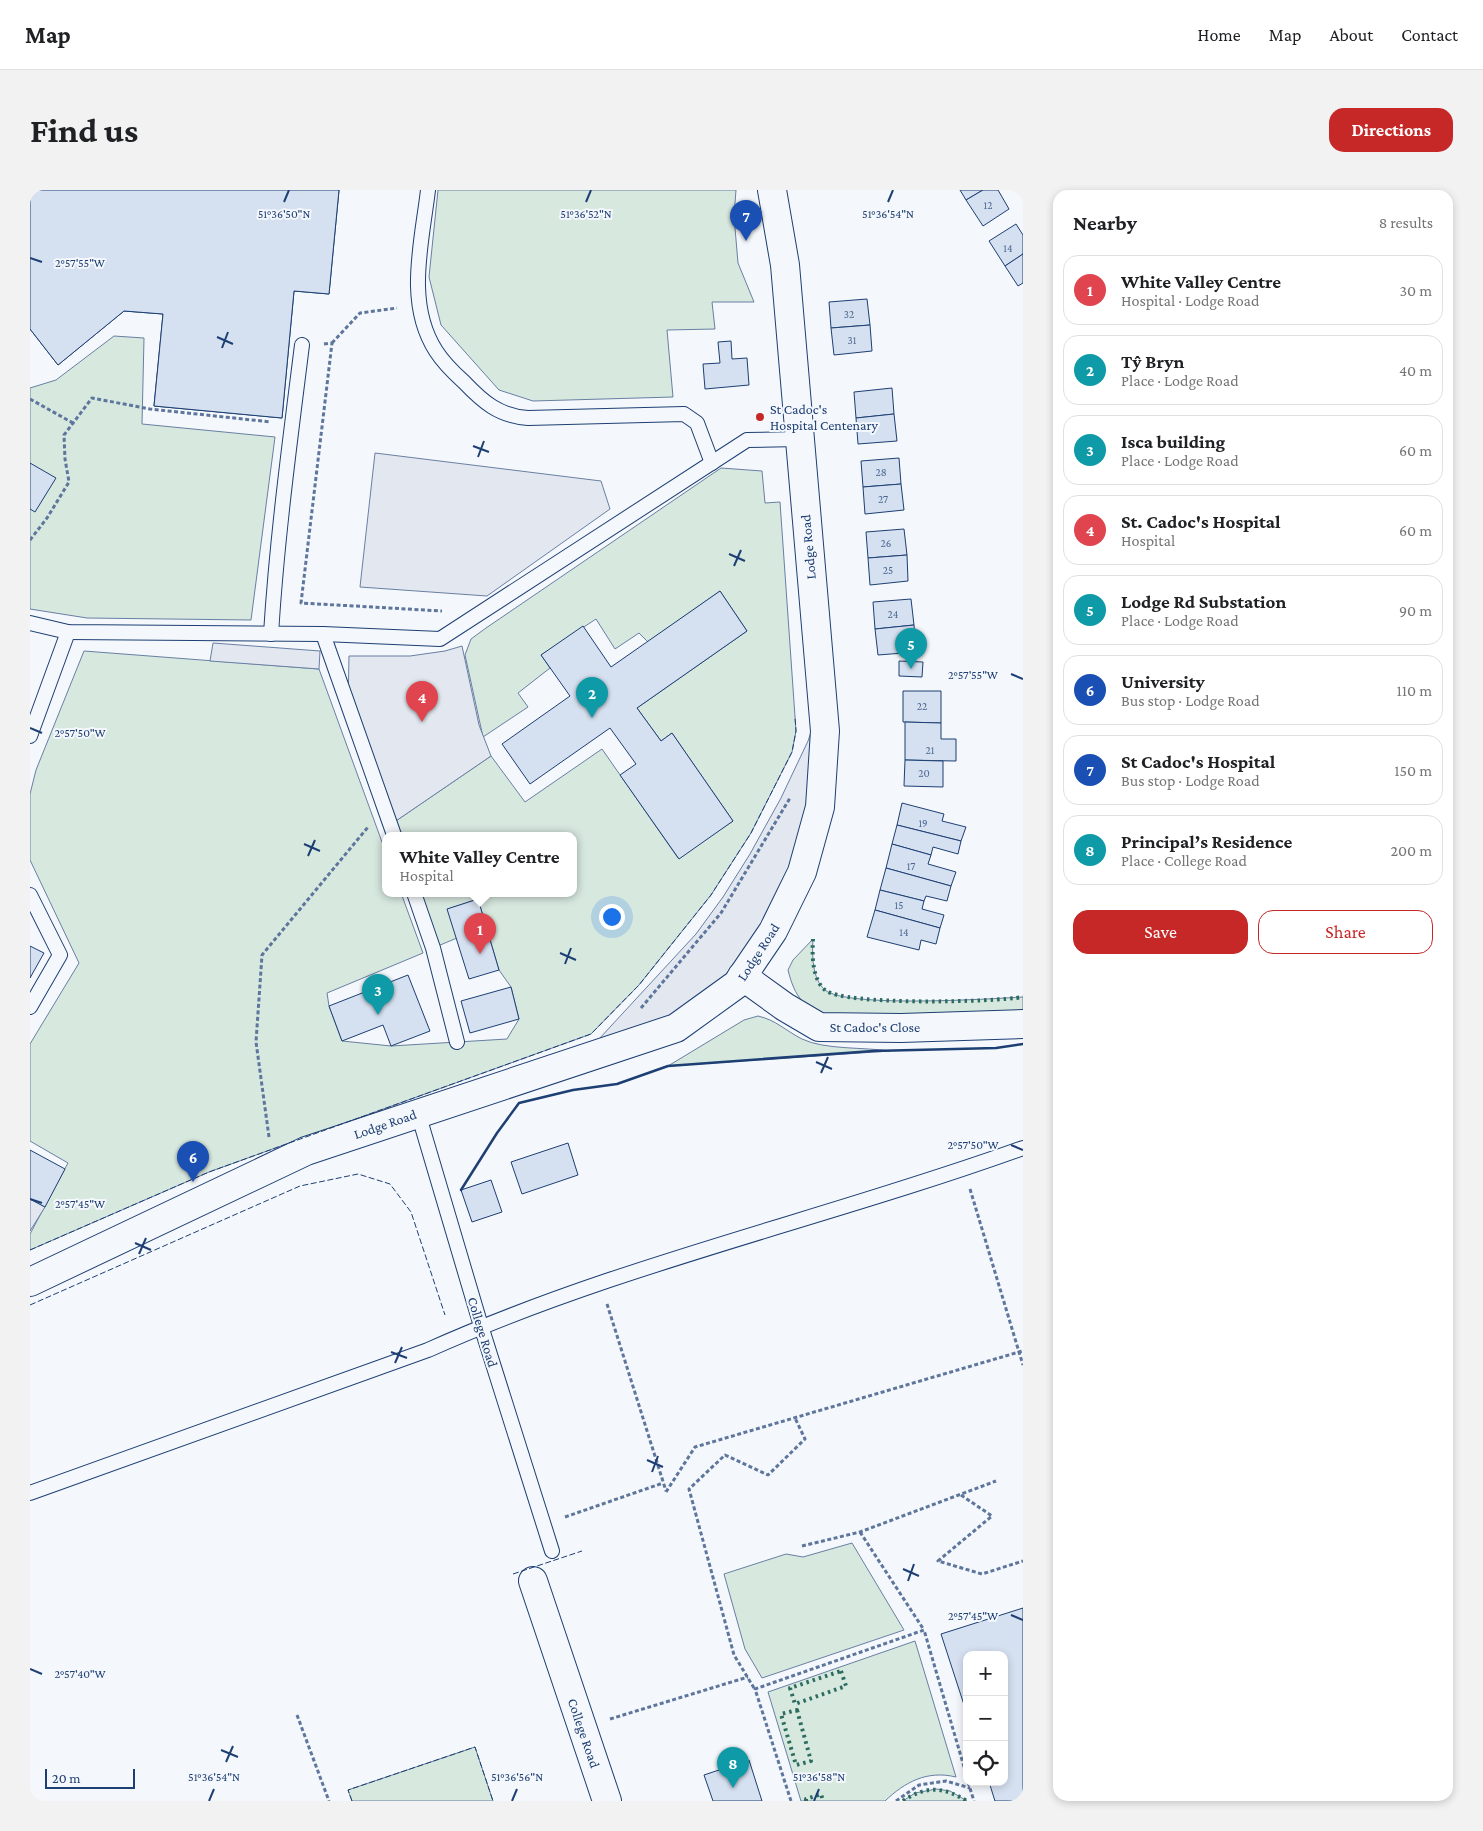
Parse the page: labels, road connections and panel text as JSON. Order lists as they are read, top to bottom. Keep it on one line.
{"streets":{"street":["Lodge Road","St Cadoc's Close","College Road"]},"crossings":[["Lodge Road","St Cadoc's Close"],["Lodge Road","College Road"]],"places":["St Cadoc's Hospital Centenary"],"house_numbers":["12","14","32","31","28","27","26","25","24","22","21","20","19","17","15","14"],"scale_bar":"20 m","page":{"header":"Map","nav":["Home","Map","About","Contact"],"buttons":["Directions",["Save","Share"]],"title":"Find us","heading":["Nearby","8 results"],"pins":["7","5","2","4","1","3","6","8"],"list":[{"mark":"1","name":"White Valley Centre","note":"Hospital · Lodge Road","value":"30 m"},{"mark":"2","name":"Tŷ Bryn","note":"Place · Lodge Road","value":"40 m"},{"mark":"3","name":"Isca building","note":"Place · Lodge Road","value":"60 m"},{"mark":"4","name":"St. Cadoc's Hospital","note":"Hospital","value":"60 m"},{"mark":"5","name":"Lodge Rd Substation","note":"Place · Lodge Road","value":"90 m"},{"mark":"6","name":"University","note":"Bus stop · Lodge Road","value":"110 m"},{"mark":"7","name":"St Cadoc's Hospital","note":"Bus stop · Lodge Road","value":"150 m"},{"mark":"8","name":"Principal’s Residence","note":"Place · College Road","value":"200 m"}],"popup":["White Valley Centre","Hospital"],"map_buttons":["+","−"],"scale":"20 m"},"coordinates":["51°36'50\"N","51°36'52\"N","51°36'54\"N","2°57'55\"W","2°57'50\"W","2°57'45\"W","2°57'40\"W","51°36'56\"N","51°36'58\"N"]}
